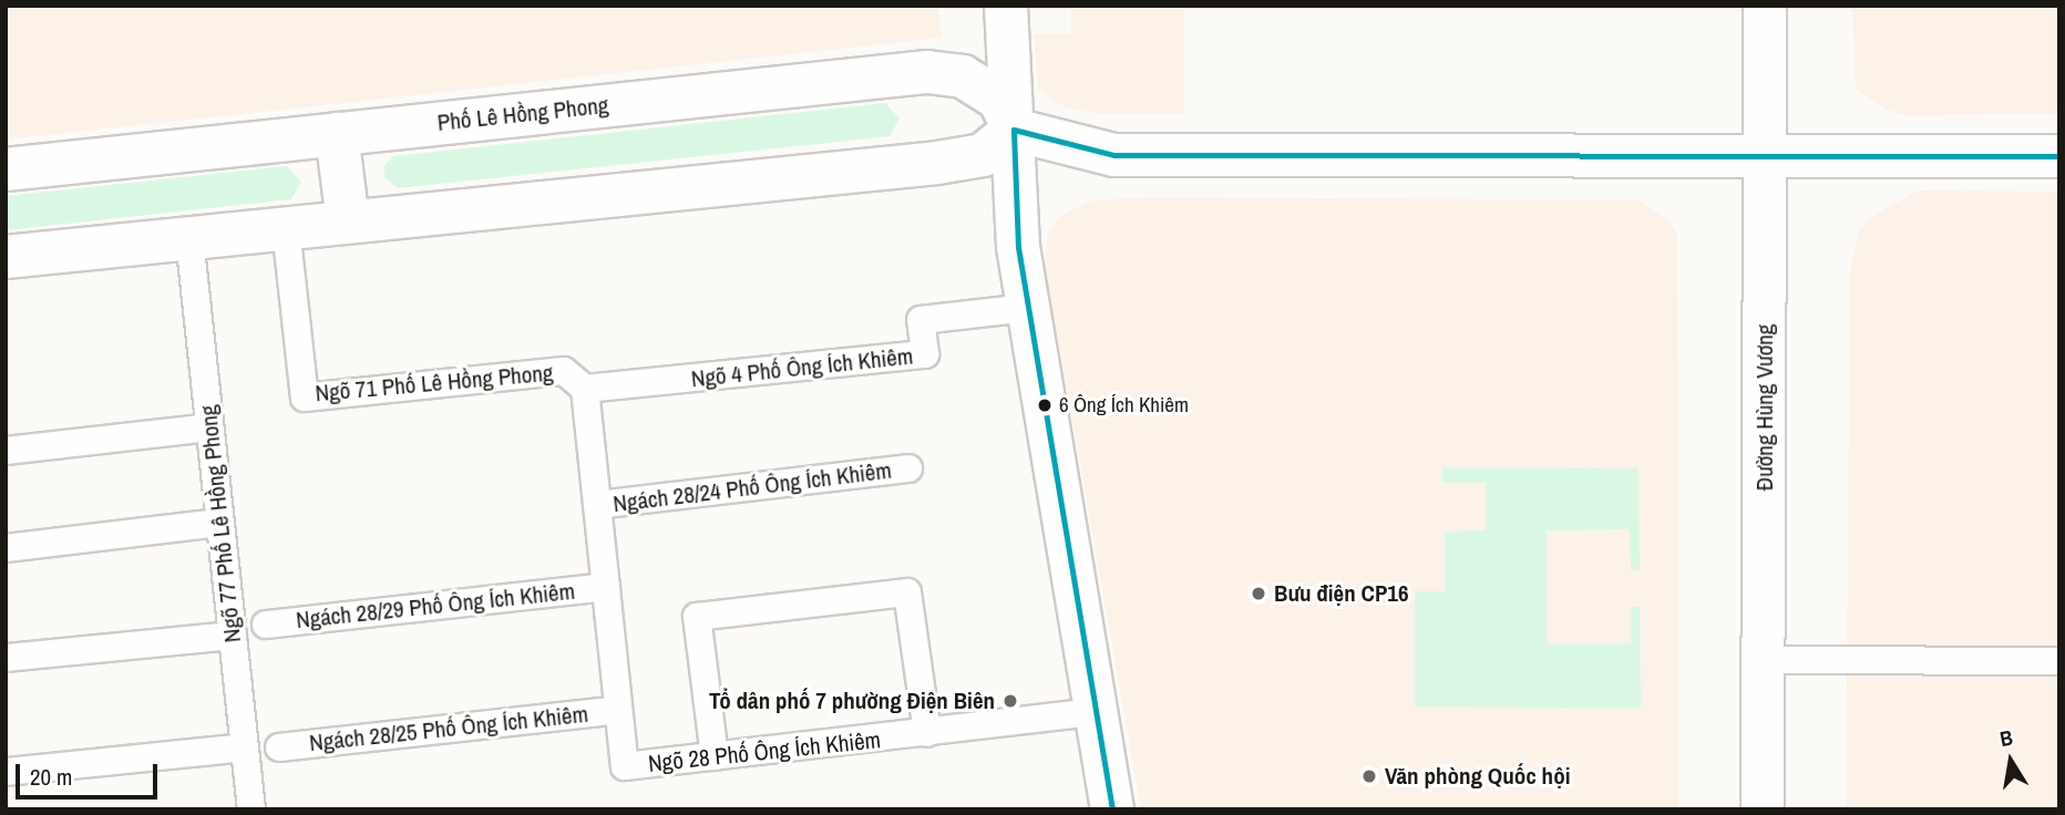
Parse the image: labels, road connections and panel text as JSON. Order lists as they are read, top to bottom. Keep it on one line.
{"streets":{"street":["Phố Lê Hồng Phong","Đường Hùng Vương"],"lane":["Ngõ 4 Phố Ông Ích Khiêm","Ngõ 71 Phố Lê Hồng Phong","Ngách 28/24 Phố Ông Ích Khiêm","Ngõ 77 Phố Lê Hồng Phong","Ngách 28/29 Phố Ông Ích Khiêm","Ngách 28/25 Phố Ông Ích Khiêm","Ngõ 28 Phố Ông Ích Khiêm"]},"crossings":[["Ngõ 4 Phố Ông Ích Khiêm","Ngõ 71 Phố Lê Hồng Phong"],["Ngõ 4 Phố Ông Ích Khiêm","Ngõ 28 Phố Ông Ích Khiêm"],["Ngõ 71 Phố Lê Hồng Phong","Ngõ 28 Phố Ông Ích Khiêm"],["Ngách 28/24 Phố Ông Ích Khiêm","Ngõ 28 Phố Ông Ích Khiêm"],["Ngách 28/29 Phố Ông Ích Khiêm","Ngõ 28 Phố Ông Ích Khiêm"],["Ngách 28/25 Phố Ông Ích Khiêm","Ngõ 28 Phố Ông Ích Khiêm"]],"places":["6 Ông Ích Khiêm","Bưu điện CP16","Tổ dân phố 7 phường Điện Biên","Văn phòng Quốc hội"],"scale_bar":"20 m","north":"top"}
